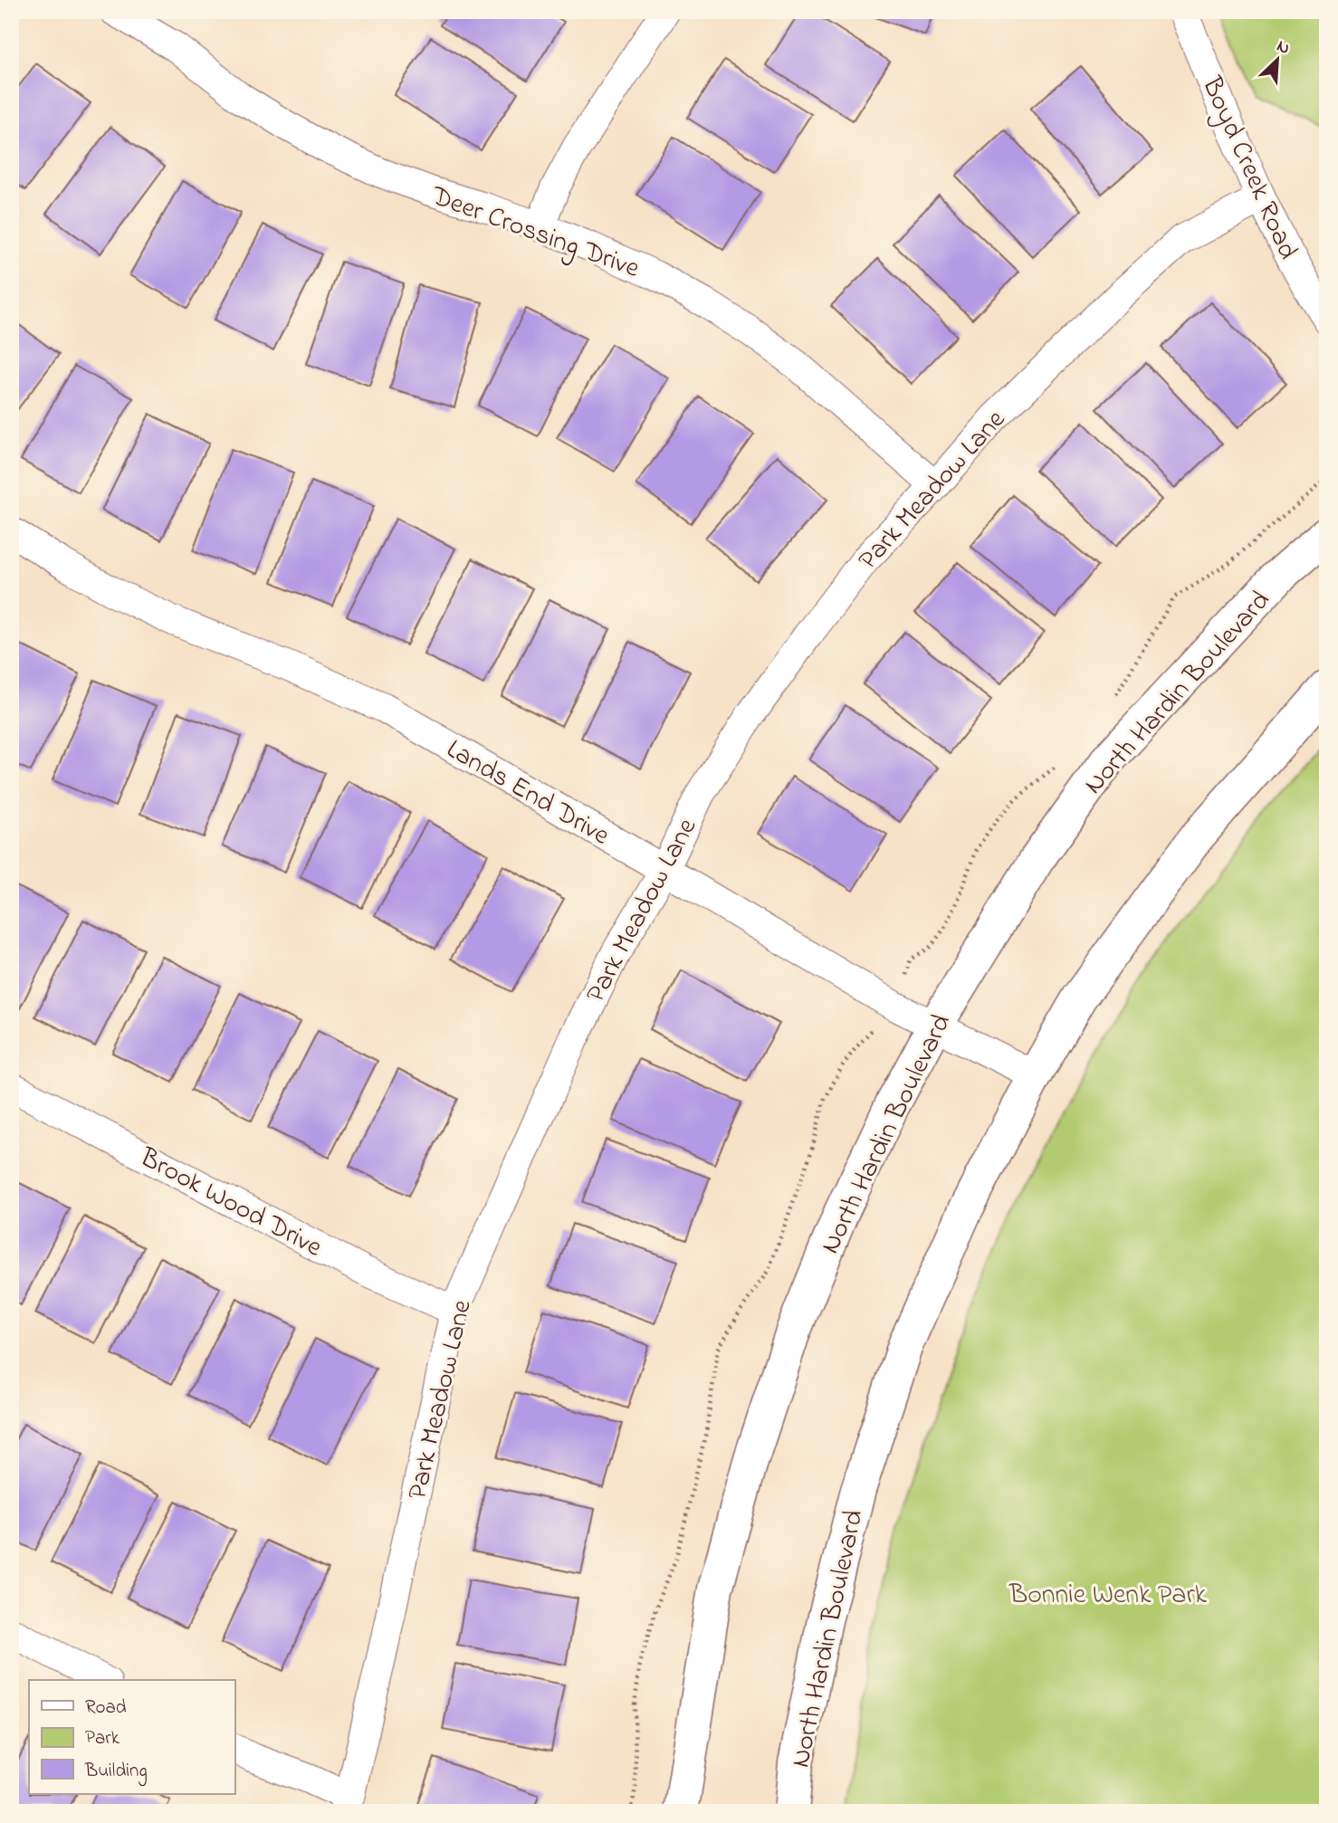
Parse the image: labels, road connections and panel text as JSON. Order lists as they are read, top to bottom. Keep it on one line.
{"streets":{"main road":["North Hardin Boulevard"],"street":["Boyd Creek Road","Deer Crossing Drive","Park Meadow Lane","Lands End Drive","Brook Wood Drive"]},"crossings":[["Boyd Creek Road","Park Meadow Lane"],["Deer Crossing Drive","Park Meadow Lane"],["Park Meadow Lane","Lands End Drive"],["Park Meadow Lane","Brook Wood Drive"],["North Hardin Boulevard","Lands End Drive"]],"parks":["Bonnie Wenk Park"],"legend":["Road","Park","Building"],"north":"top right"}
